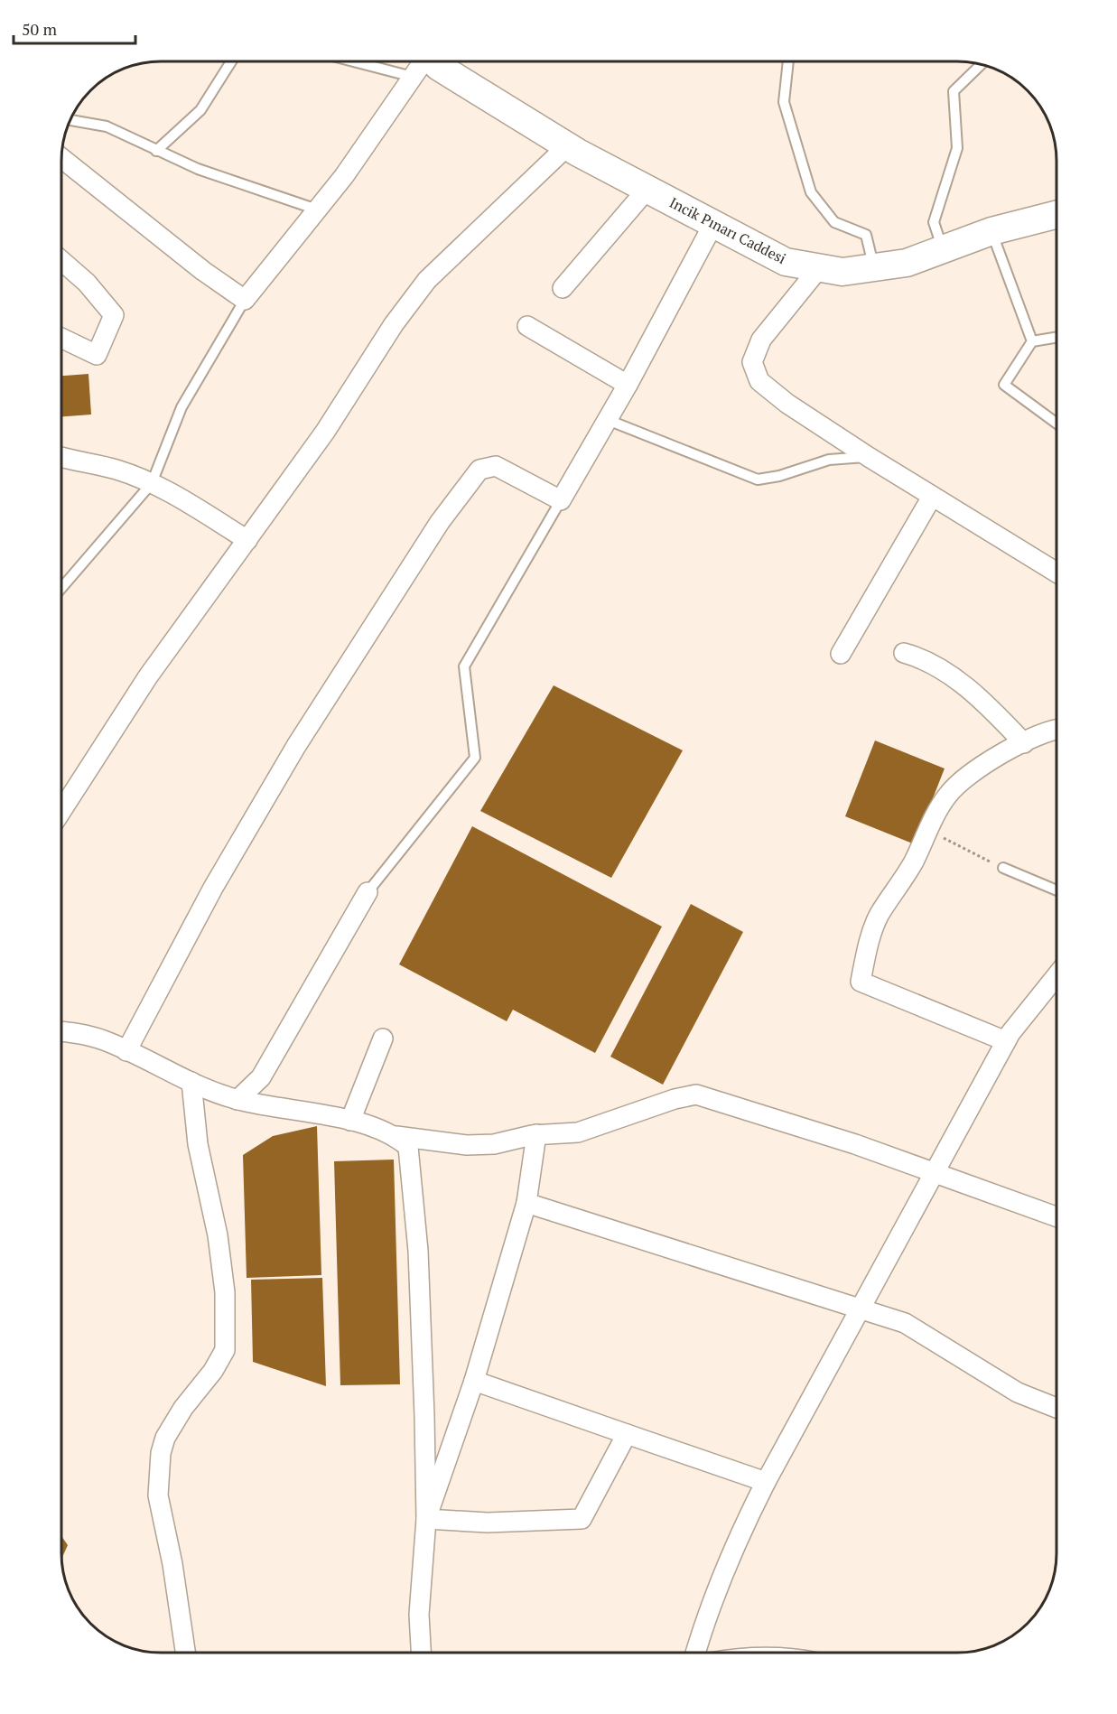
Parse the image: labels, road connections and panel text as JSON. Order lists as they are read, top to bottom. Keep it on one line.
{"streets":{"main road":["Incik Pınarı Caddesi"]},"scale_bar":"50 m"}
